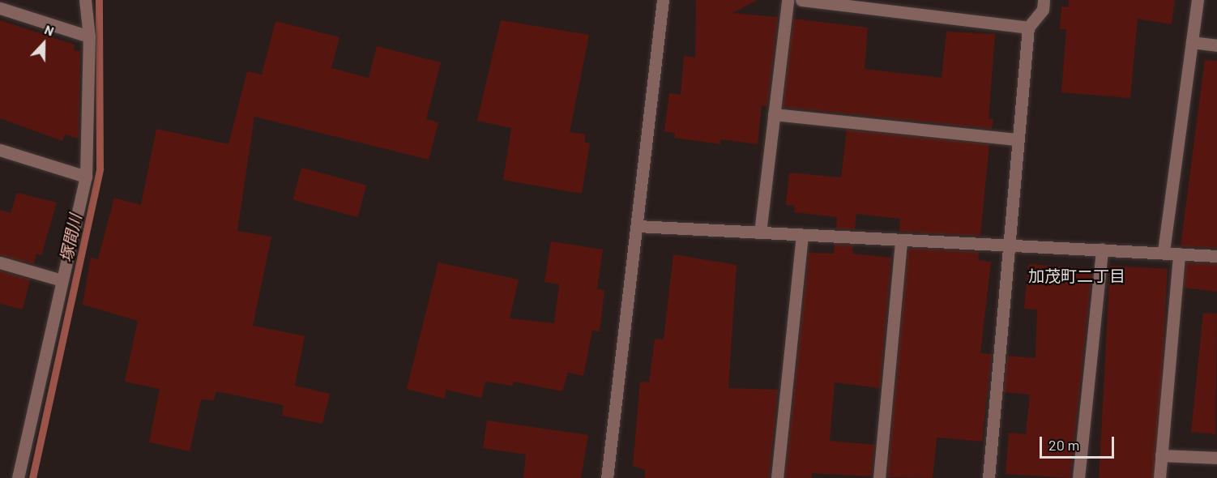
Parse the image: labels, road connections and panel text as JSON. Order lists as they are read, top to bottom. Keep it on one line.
{"districts":["加茂町二丁目"],"water":["塚間川"],"scale_bar":"20 m","north":"top"}
